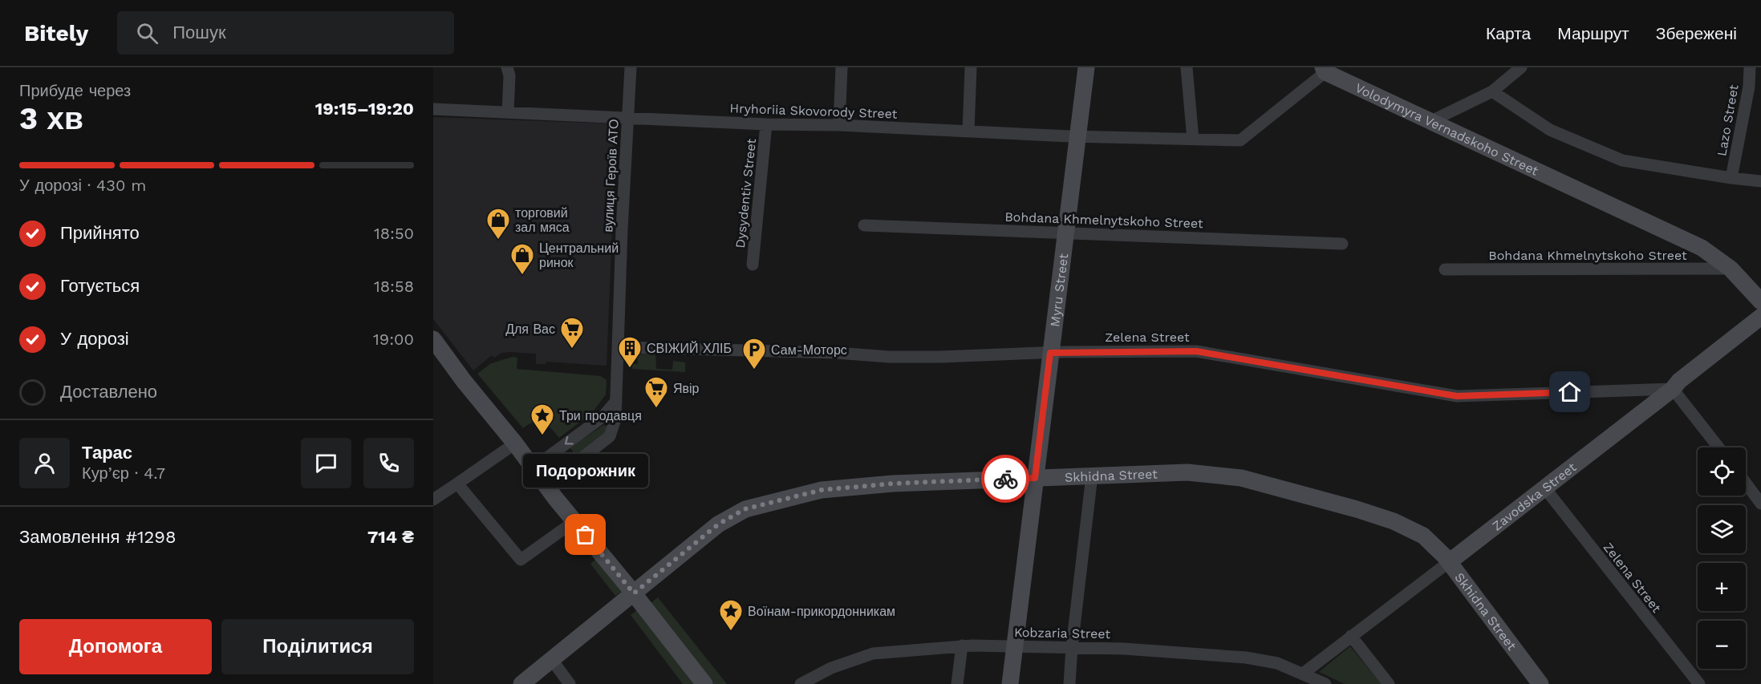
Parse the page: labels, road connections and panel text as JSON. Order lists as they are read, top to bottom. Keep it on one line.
{"streets":{"street":["Hryhoriia Skovorody Street","Lazo Street","Volodymyra Vernadskoho Street","вулиця Героїв АТО","Dysydentiv Street","Bohdana Khmelnytskoho Street","Myru Street","Zelena Street","Skhidna Street","Zavodska Street","Kobzaria Street"]},"crossings":[["Hryhoriia Skovorody Street","Volodymyra Vernadskoho Street"],["Hryhoriia Skovorody Street","вулиця Героїв АТО"],["Hryhoriia Skovorody Street","Dysydentiv Street"],["Hryhoriia Skovorody Street","Myru Street"],["Volodymyra Vernadskoho Street","Bohdana Khmelnytskoho Street"],["вулиця Героїв АТО","Zelena Street"],["Bohdana Khmelnytskoho Street","Myru Street"],["Myru Street","Zelena Street"],["Myru Street","Skhidna Street"],["Myru Street","Kobzaria Street"],["Zelena Street","Zavodska Street"],["Skhidna Street","Zavodska Street"],["Zavodska Street","Kobzaria Street"]],"places":{"shop":["торговий зал мяса","Центральний ринок"],"supermarket":["Для Вас","Явір"],"building":["СВІЖИЙ ХЛІБ"],"parking":["Сам-Моторс"],"place":["Три продавця","Воїнам-прикордонникам"],"other":["Подорожник"]},"page":{"header":"Bitely","search":"Пошук","nav":["Карта","Маршрут","Збережені"],"heading":["3 хв","Прибуде через","19:15–19:20"],"panel":["Тарас","Кур’єр · 4.7","Замовлення #1298","714 ₴"],"bar":"У дорозі · 430 m","list":[["Прийнято","18:50"],["Готується","18:58"],["У дорозі","19:00"],"Доставлено"],"map_buttons":["+","−"],"bubble":"Подорожник","buttons":["Допомога","Поділитися"]}}
